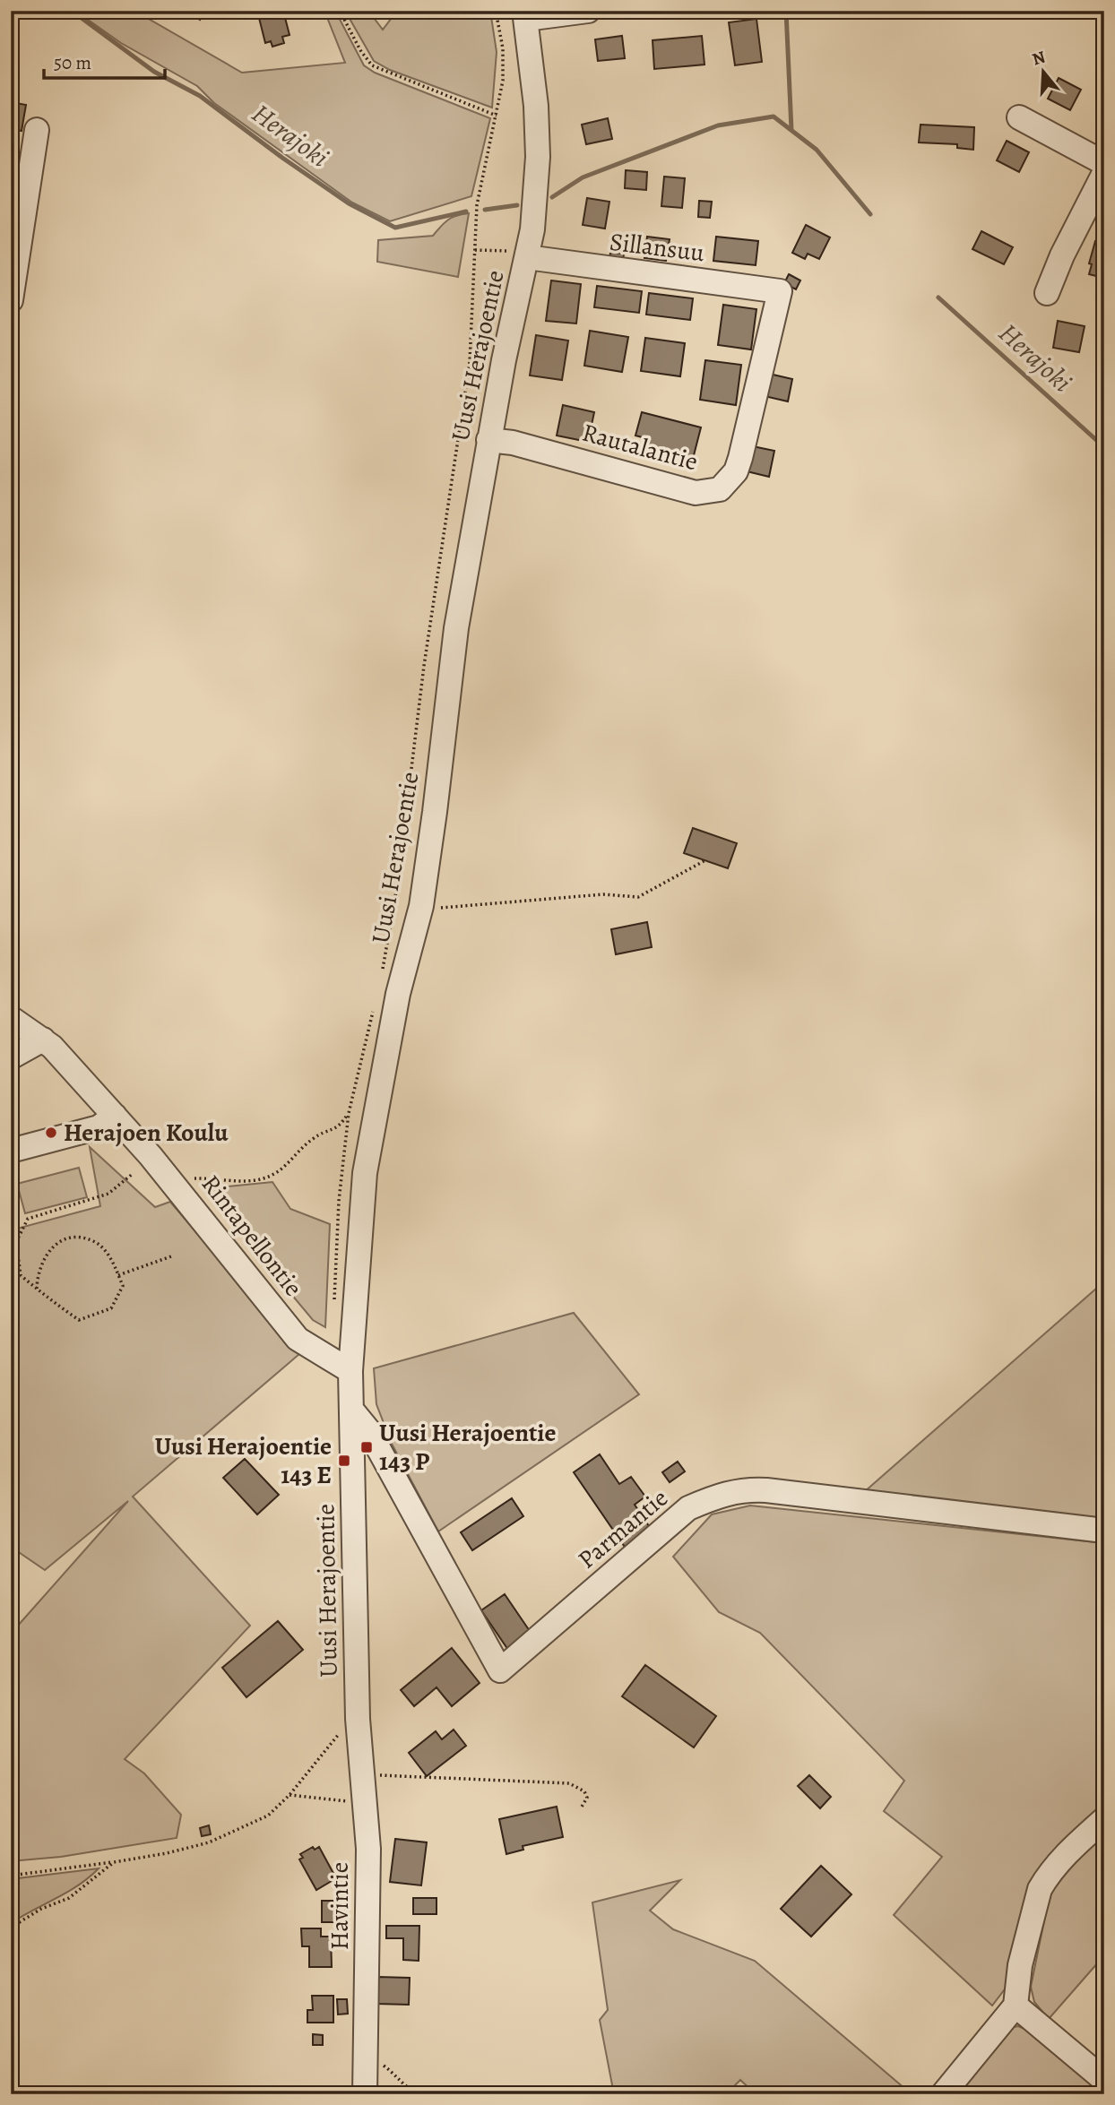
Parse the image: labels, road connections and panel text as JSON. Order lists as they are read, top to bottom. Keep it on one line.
{"streets":{"street":["Sillansuu","Uusi Herajoentie","Rautalantie","Rintapellontie","Parmantie","Havintie"]},"crossings":[["Sillansuu","Uusi Herajoentie"],["Sillansuu","Rautalantie"],["Uusi Herajoentie","Rautalantie"],["Uusi Herajoentie","Rintapellontie"],["Uusi Herajoentie","Parmantie"],["Uusi Herajoentie","Havintie"]],"water":["Herajoki"],"places":{"other":["Herajoen Koulu"],"transit":["Uusi Herajoentie 143 P","Uusi Herajoentie 143 E"]},"scale_bar":"50 m","north":"top"}
